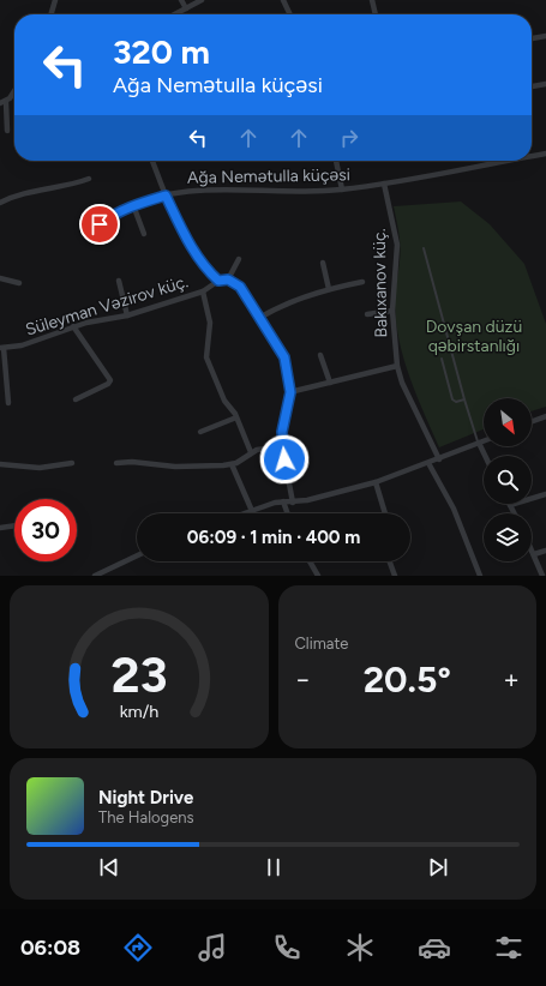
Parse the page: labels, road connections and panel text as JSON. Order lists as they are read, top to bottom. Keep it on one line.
{"streets":{"street":["Ağa Nemətulla küçəsi","Bakıxanov küç.","Süleyman Vəzirov küç."]},"crossings":[["Ağa Nemətulla küçəsi","Bakıxanov küç."]],"parks":["Dovşan düzü qəbirstanlığı"],"north":"bottom right","page":{"turn":["320 m","Ağa Nemətulla küçəsi"],"limit":"30","trip":"06:09 · 1 min · 400 m","tile":"Climate","heat":["−","20.5°","+"],"song":["Night Drive","The Halogens"],"tabs":"06:08","gauge":["23","km/h"]}}
